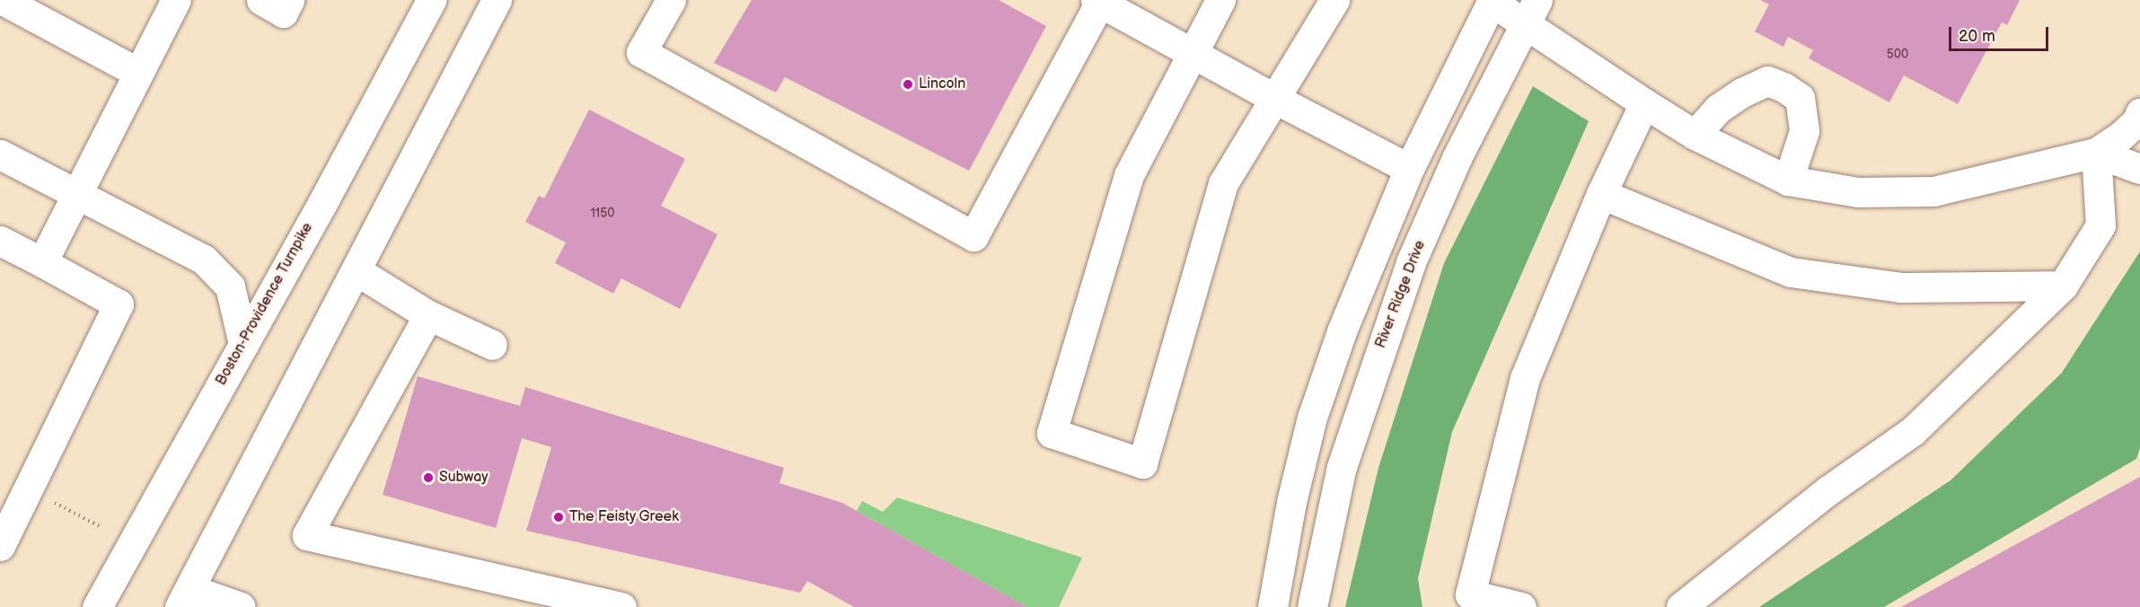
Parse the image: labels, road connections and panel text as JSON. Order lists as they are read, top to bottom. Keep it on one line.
{"streets":{"main road":["River Ridge Drive","Boston-Providence Turnpike"]},"places":["Lincoln","Subway","The Feisty Greek"],"house_numbers":["500","1150"],"scale_bar":"20 m"}
